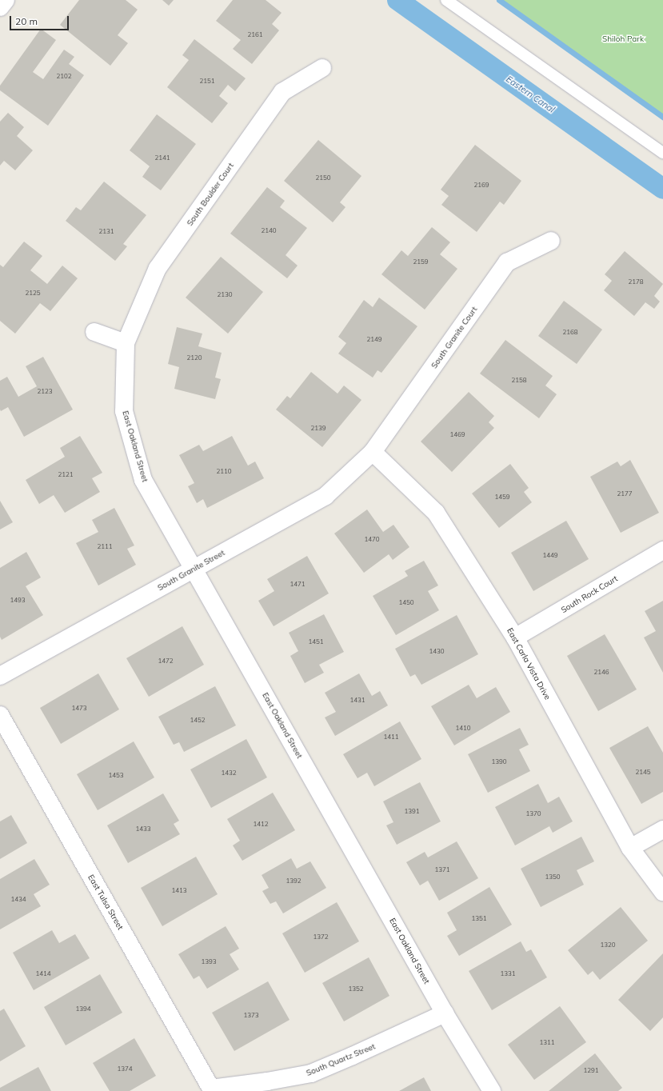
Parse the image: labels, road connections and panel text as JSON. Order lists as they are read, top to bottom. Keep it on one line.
{"streets":{"street":["South Boulder Court","South Granite Court","East Oakland Street","South Granite Street","South Rock Court","East Carla Vista Drive","East Tulsa Street","South Quartz Street"]},"crossings":[["South Boulder Court","East Oakland Street"],["South Granite Court","South Granite Street"],["South Granite Court","East Carla Vista Drive"],["East Oakland Street","South Granite Street"],["East Oakland Street","South Quartz Street"],["South Granite Street","East Carla Vista Drive"],["South Rock Court","East Carla Vista Drive"],["East Tulsa Street","South Quartz Street"]],"water":["Eastern Canal"],"parks":["Shiloh Park"],"house_numbers":["2161","2102","2151","2141","2150","2169","2140","2131","2159","2178","2125","2130","2168","2149","2120","2158","2123","2139","1469","2110","2121","2177","1459","1470","2111","1449","1471","1493","1450","1451","1430","1472","2146","1431","1473","1452","1410","1411","1390","2145","1432","1453","1391","1370","1412","1433","1371","1350","1392","1413","1434","1351","1372","1320","1393","1414","1331","1352","1394","1373","1311","1374","1291"],"scale_bar":"20 m"}
